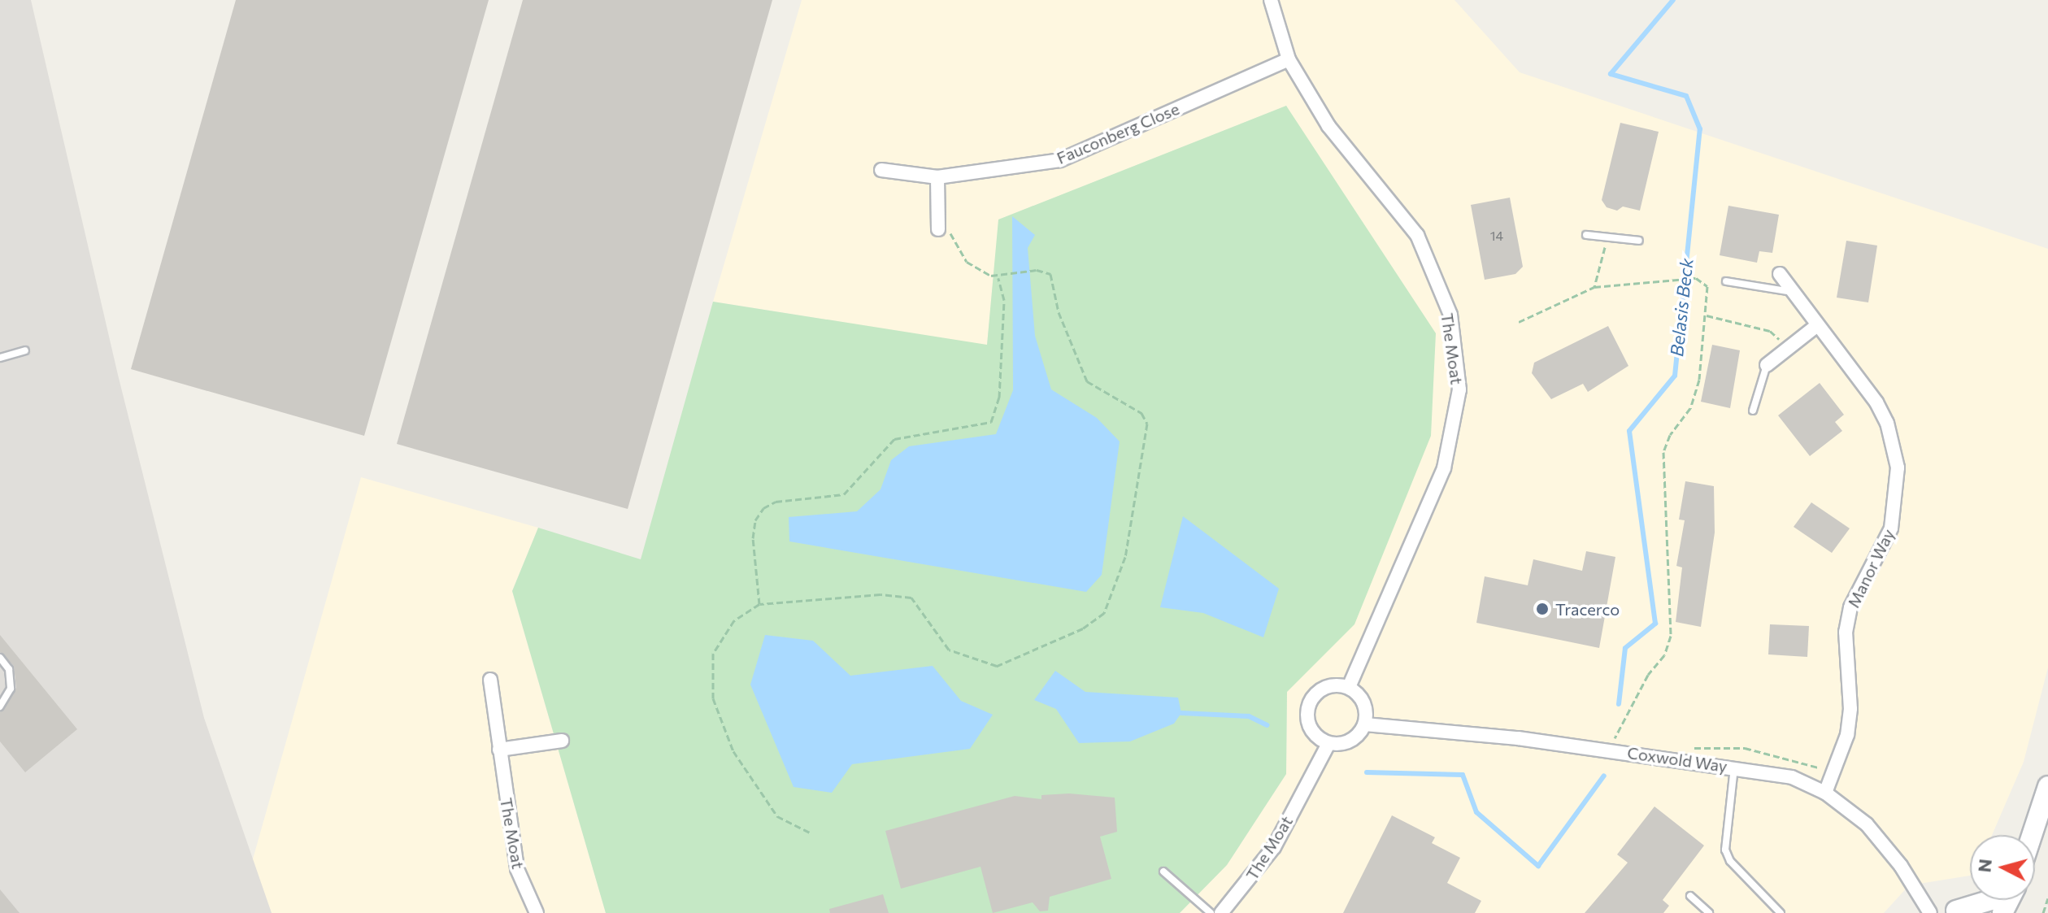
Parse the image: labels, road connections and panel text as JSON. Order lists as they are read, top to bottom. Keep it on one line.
{"streets":{"street":["Fauconberg Close","The Moat","Manor Way","Coxwold Way"]},"crossings":[["Fauconberg Close","The Moat"],["The Moat","Coxwold Way"],["Manor Way","Coxwold Way"]],"water":["Belasis Beck"],"places":["Tracerco"],"house_numbers":["14"],"north":"left"}
